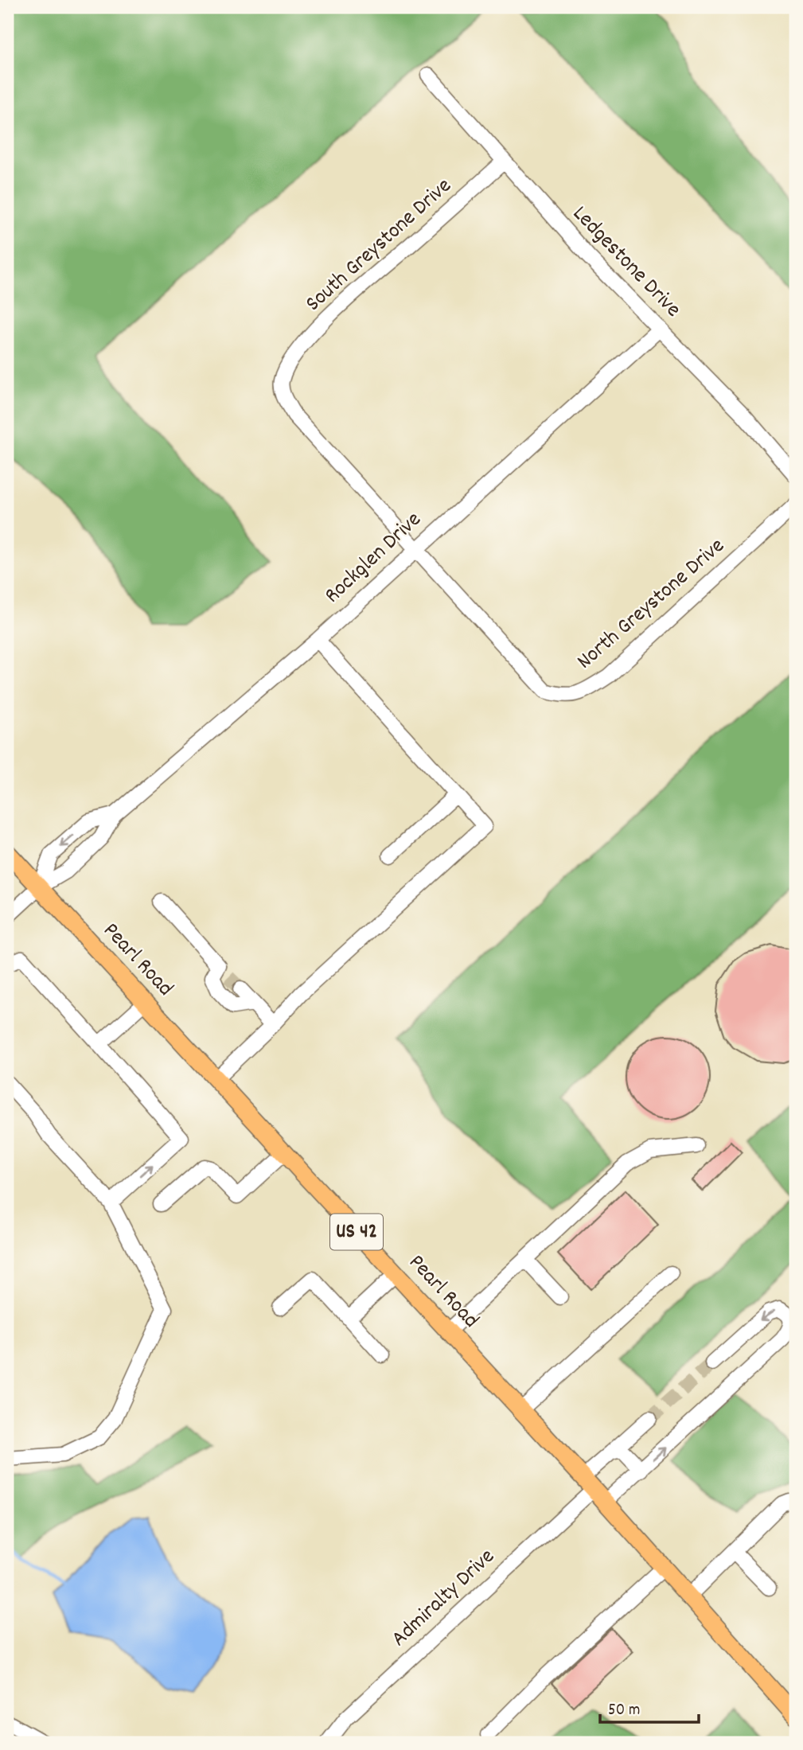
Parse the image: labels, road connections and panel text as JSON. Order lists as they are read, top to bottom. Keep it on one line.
{"streets":{"main road":["Pearl Road","US 42"],"street":["South Greystone Drive","Ledgestone Drive","Rockglen Drive","North Greystone Drive","Admiralty Drive"]},"crossings":[["South Greystone Drive","Ledgestone Drive"],["South Greystone Drive","Rockglen Drive"],["South Greystone Drive","North Greystone Drive"],["Ledgestone Drive","Rockglen Drive"],["Rockglen Drive","North Greystone Drive"],["Rockglen Drive","Pearl Road"],["Pearl Road","Admiralty Drive"]],"scale_bar":"50 m"}
